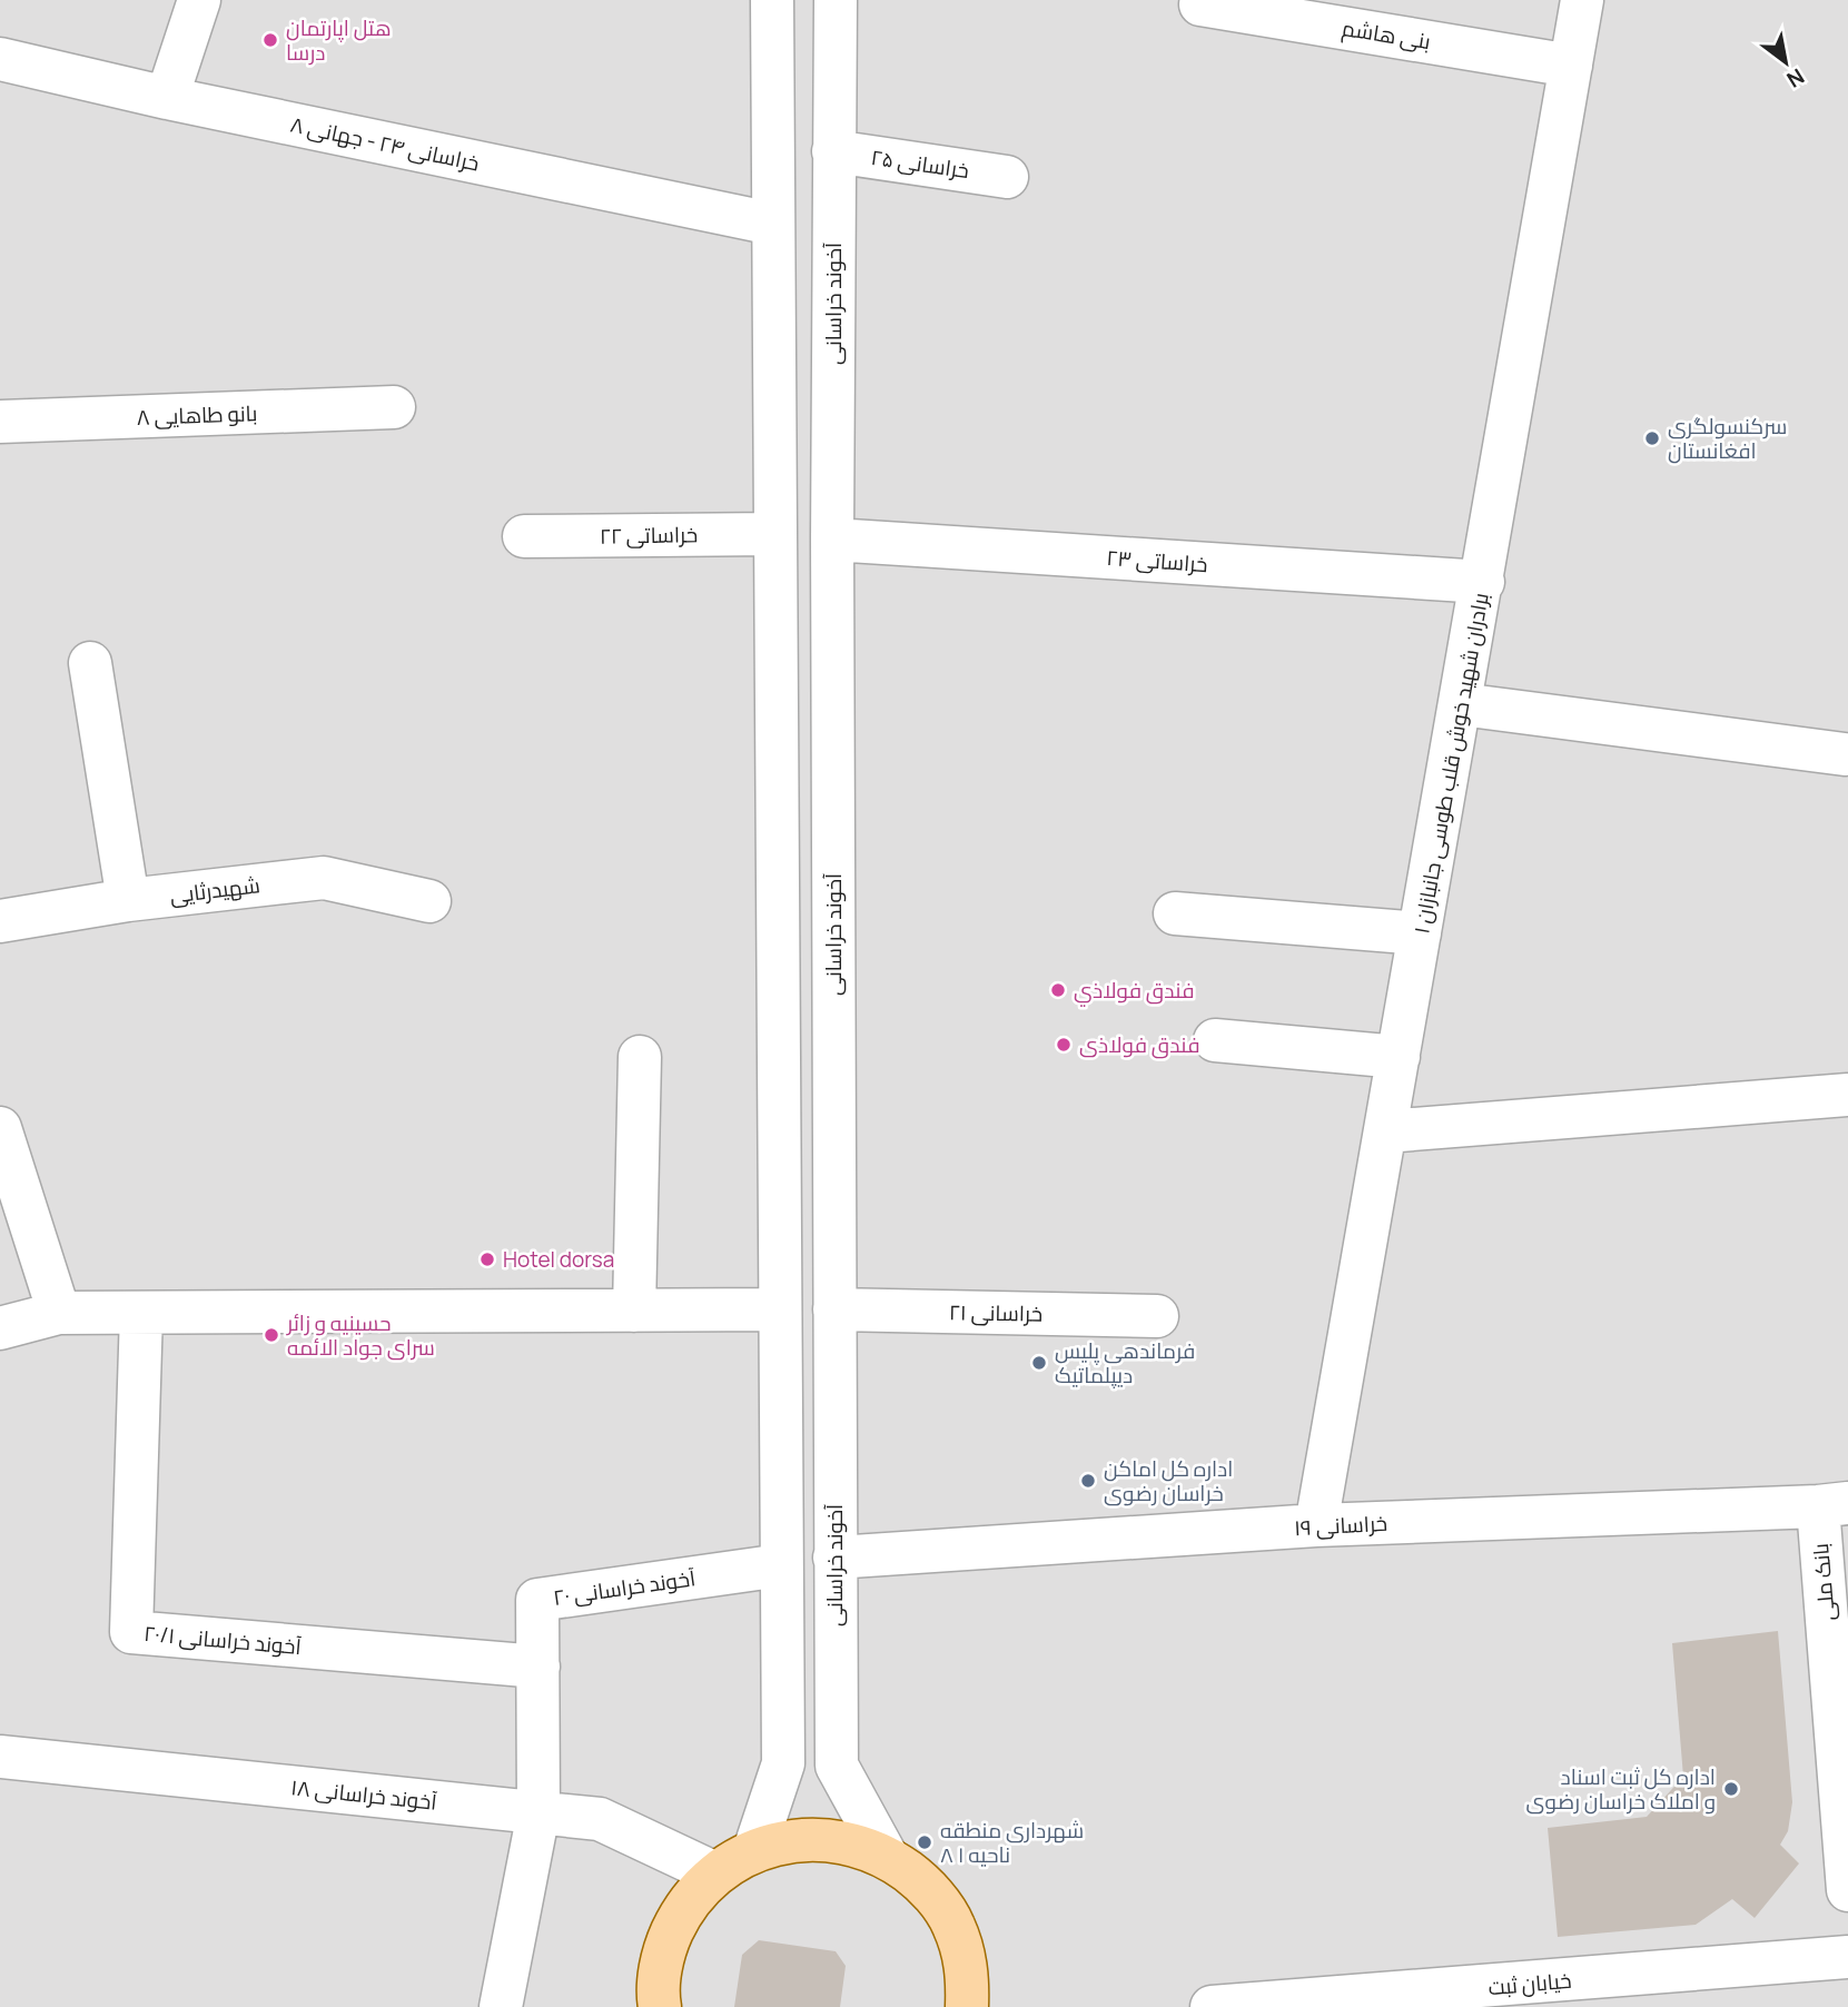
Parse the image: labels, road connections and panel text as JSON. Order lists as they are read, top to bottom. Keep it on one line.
{"streets":{"street":["بنی هاشم","خراسانی ۲۴ - جهانی ۸","خراسانی ۲۵","آخوند خراسانی","بانو طاهایی ۸","خراساتی ۲۲","خراساتی ۲۳","برادران شهید خوش قلب طوسی جانبازان ۱","شهیدرثایی","خراسانی ۲۱","خراسانی ۱۹","بانک ملی","آخوند خراسانی ۲۰","آخوند خراسانی ۲۰/۱","آخوند خراسانی ۱۸","خیابان ثبت"]},"crossings":[["بنی هاشم","برادران شهید خوش قلب طوسی جانبازان ۱"],["خراسانی ۲۵","آخوند خراسانی"],["آخوند خراسانی","خراساتی ۲۳"],["آخوند خراسانی","خراسانی ۲۱"],["آخوند خراسانی","خراسانی ۱۹"],["خراساتی ۲۳","برادران شهید خوش قلب طوسی جانبازان ۱"],["برادران شهید خوش قلب طوسی جانبازان ۱","خراسانی ۱۹"],["خراسانی ۱۹","بانک ملی"],["آخوند خراسانی ۲۰","آخوند خراسانی ۲۰/۱"],["آخوند خراسانی ۲۰","آخوند خراسانی ۱۸"]],"places":["هتل اپارتمان درسا","سرکنسولگری افغانستان","فندق فولاذي","فندق فولاذی","Hotel dorsa","حسینیه و زائر سرای جواد الائمه","فرماندهی پلیس دیپلماتیک","اداره کل اماکن خراسان رضوی","اداره کل ثبت اسناد و املاک خراسان رضوی","شهرداری منطقه ۸ ناحیه ۱"],"north":"bottom right"}
